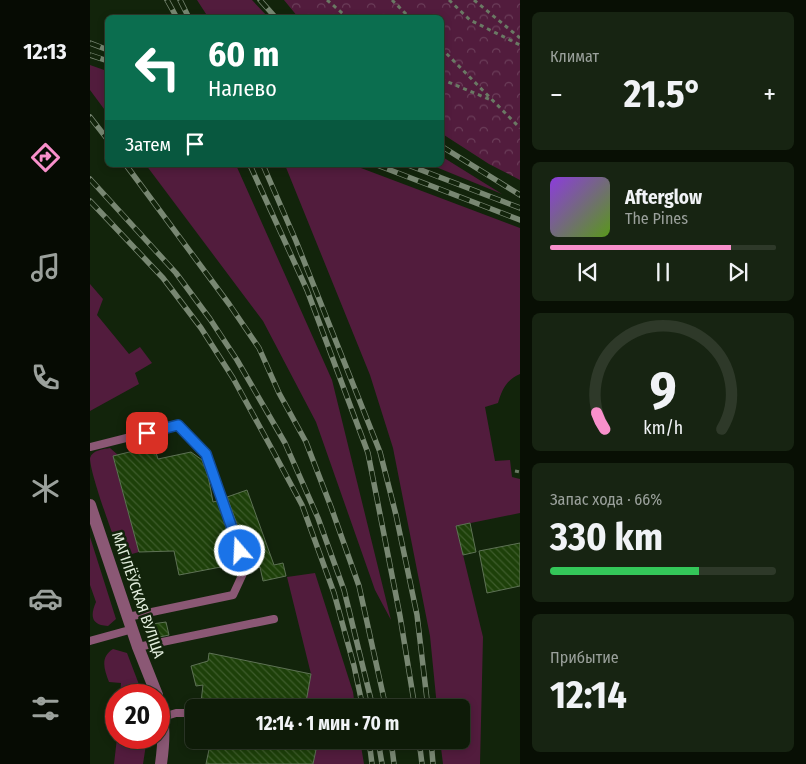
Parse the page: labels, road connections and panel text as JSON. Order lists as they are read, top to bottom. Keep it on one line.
{"streets":{"street":["МАГІЛЁЎСКАЯ ВУЛІЦА"]},"page":{"tabs":"12:13","tile":["Климат",["Запас хода · 66%","330 km"],["Прибытие","12:14"]],"turn":["60 m","Налево"],"heat":["−","21.5°","+"],"then":"Затем","song":["Afterglow","The Pines"],"limit":"20","trip":"12:14 · 1 мин · 70 m","gauge":["9","km/h"]}}
